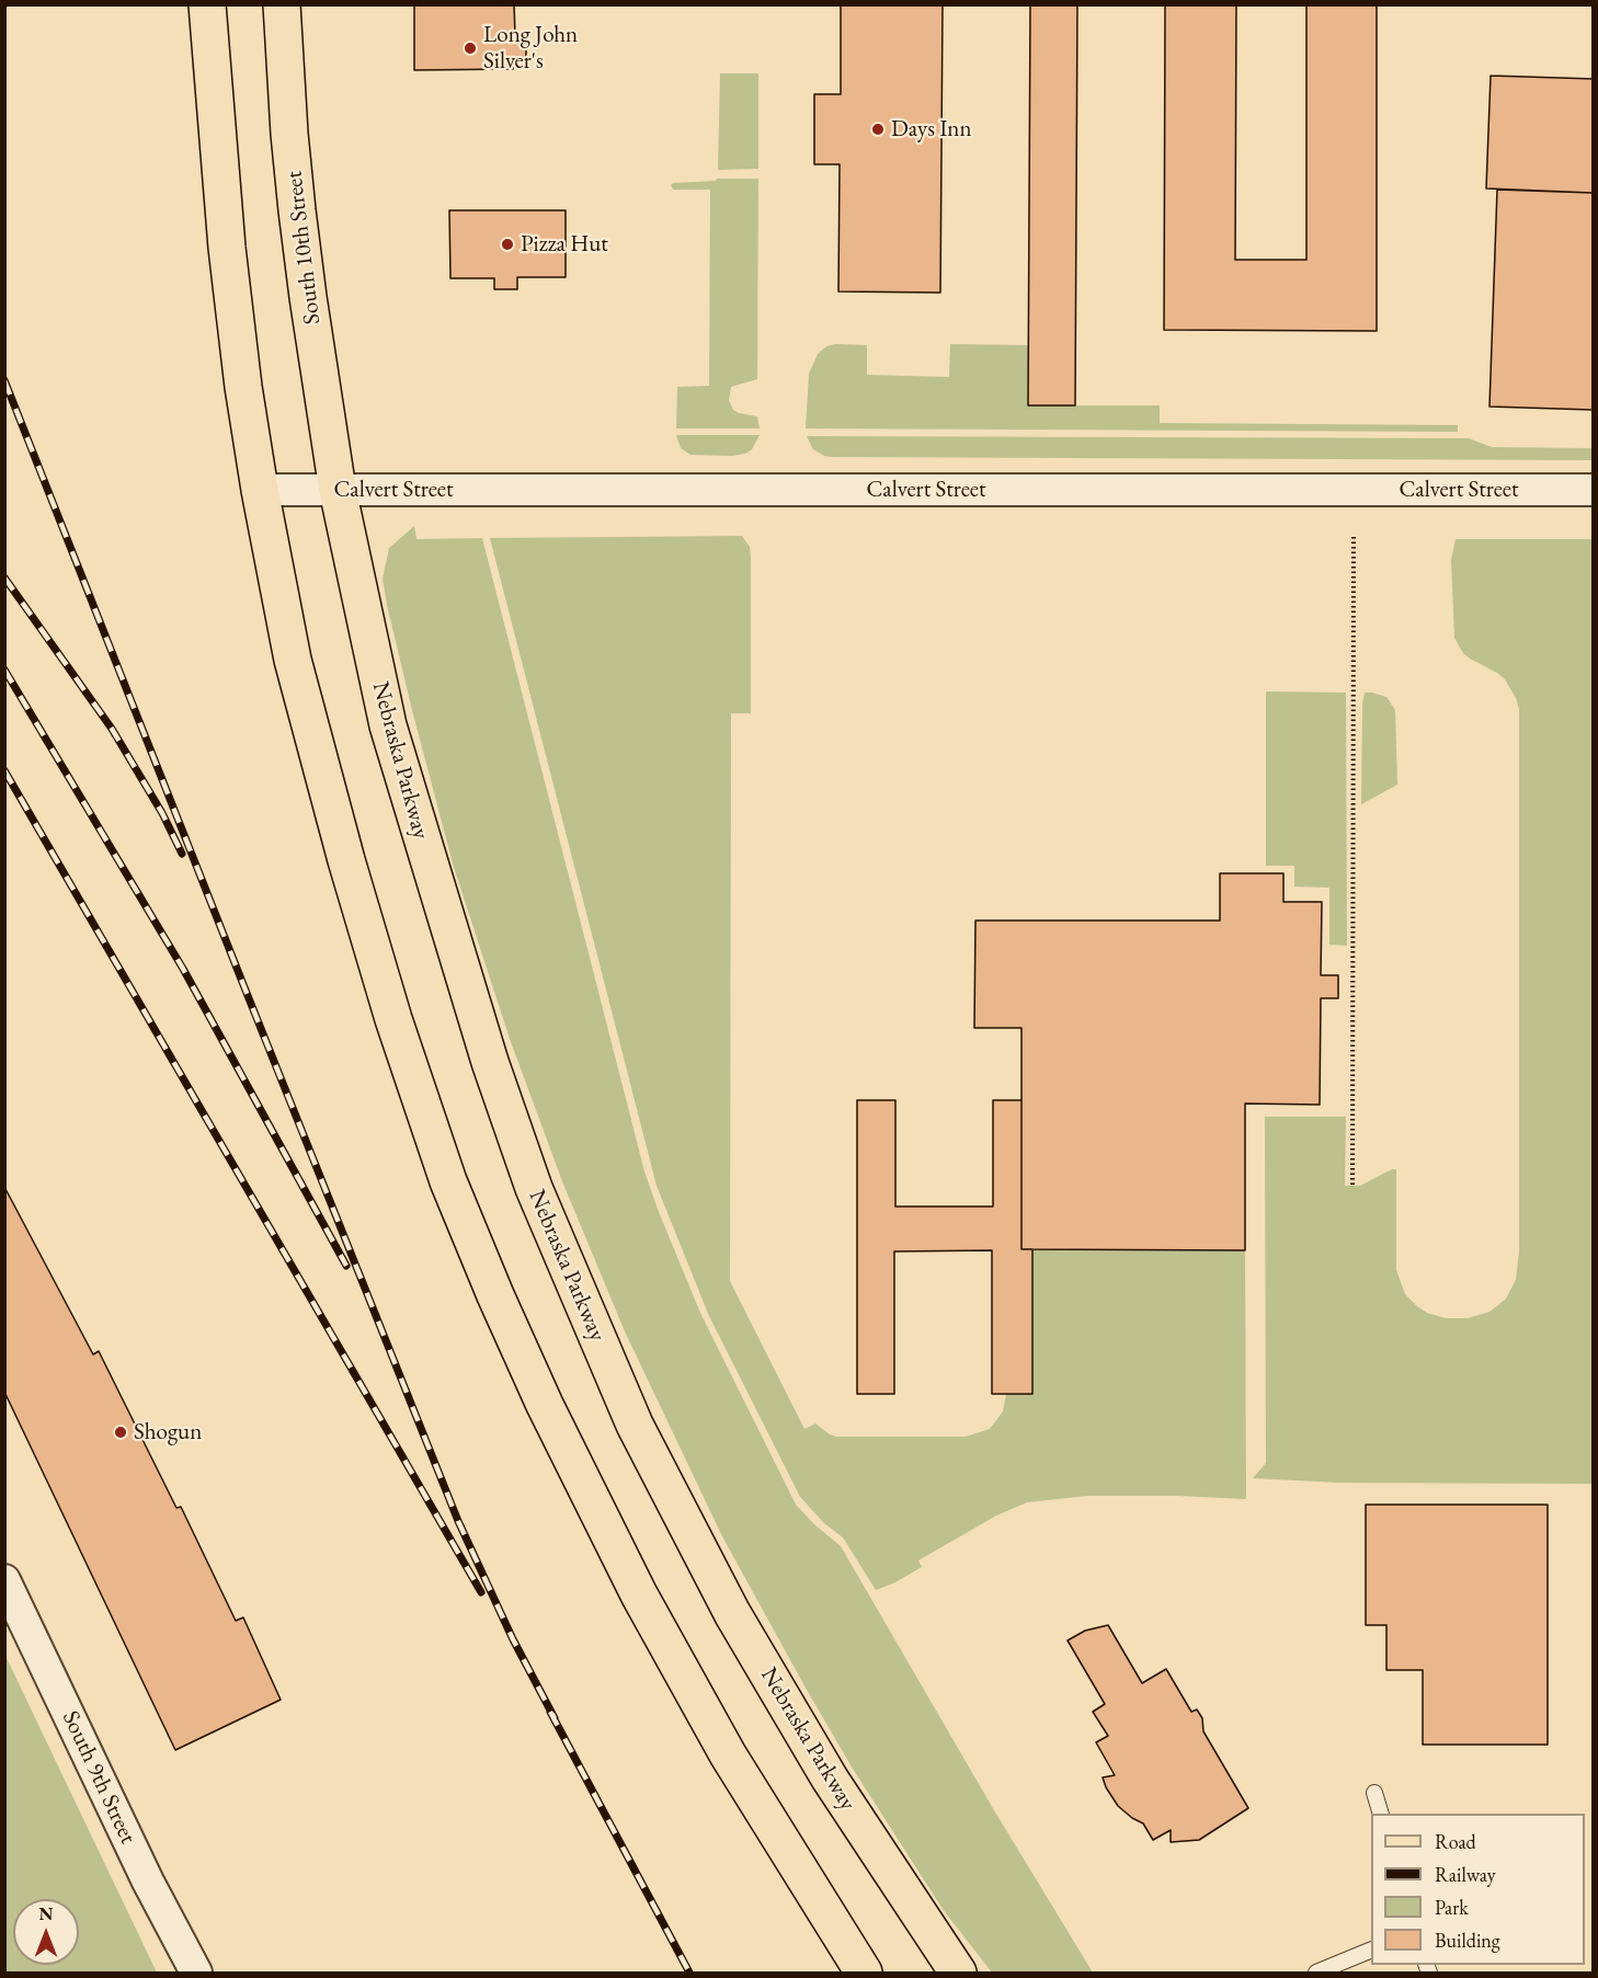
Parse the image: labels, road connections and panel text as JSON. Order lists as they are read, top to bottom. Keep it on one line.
{"streets":{"main road":["South 10th Street","Nebraska Parkway"],"street":["Calvert Street","South 9th Street"]},"crossings":[["South 10th Street","Calvert Street"],["South 10th Street","Nebraska Parkway"],["Calvert Street","Nebraska Parkway"]],"places":["Long John Silver's","Days Inn","Pizza Hut","Shogun"],"legend":["Road","Railway","Park","Building"],"north":"top"}
